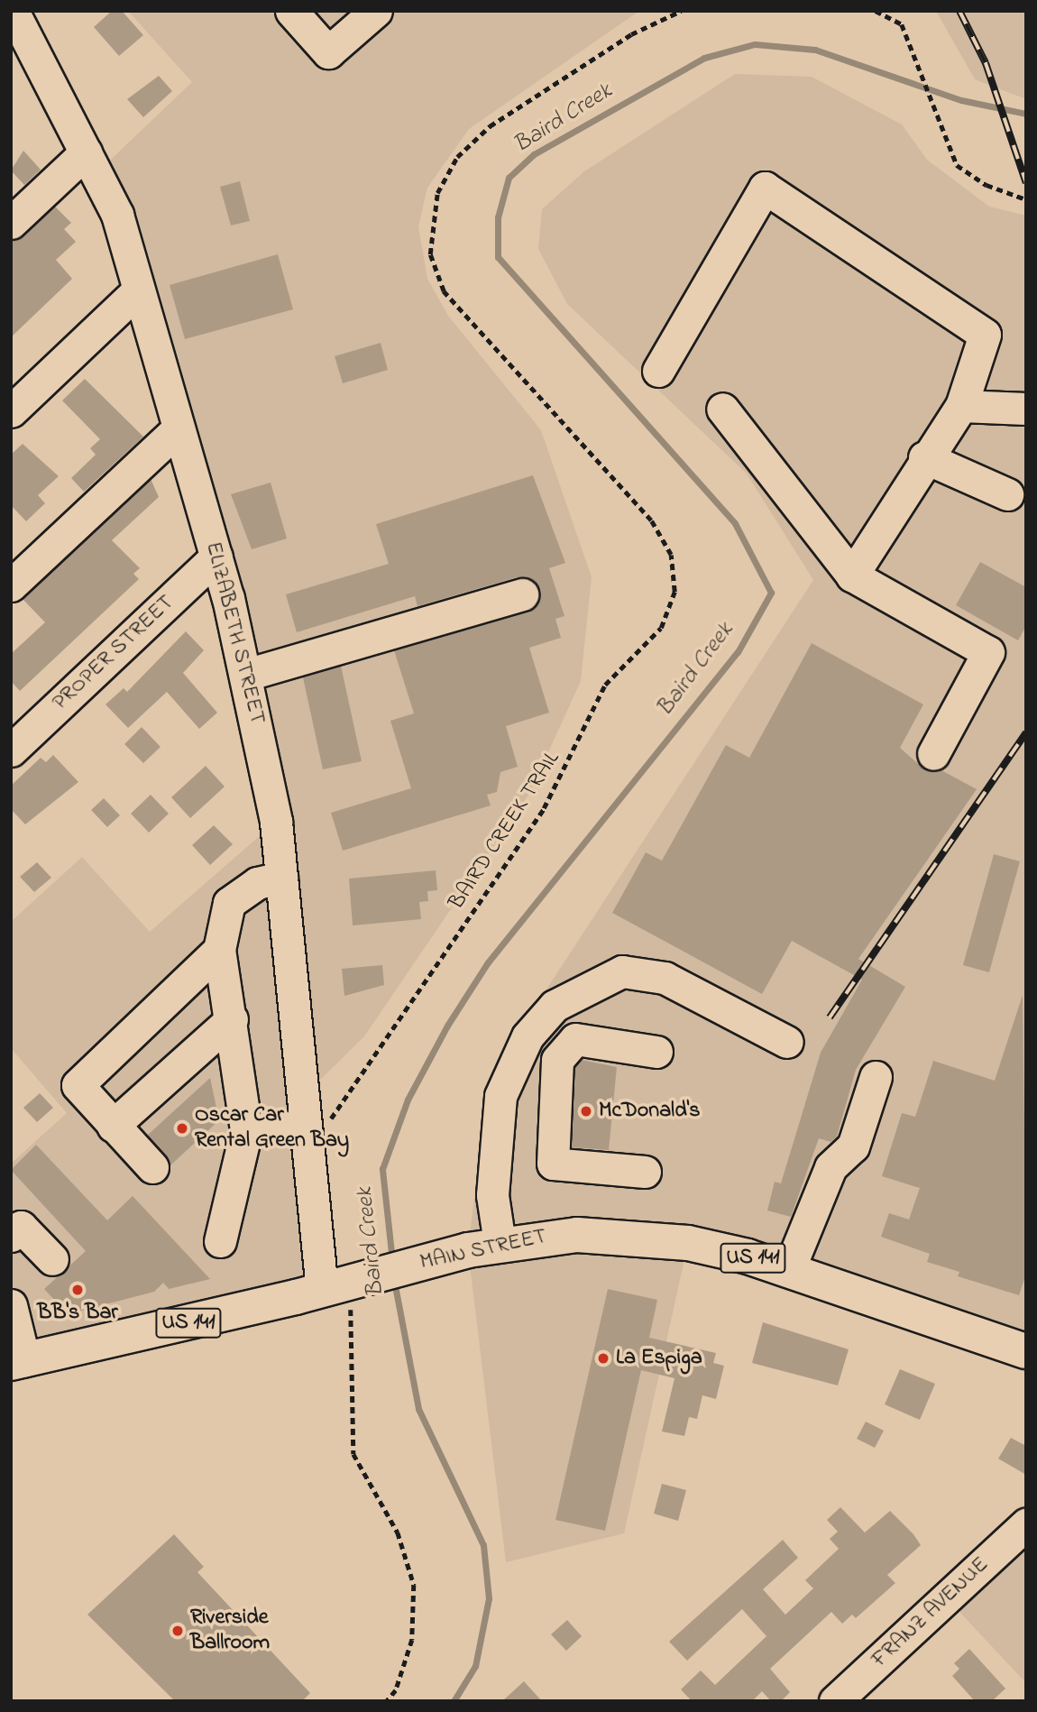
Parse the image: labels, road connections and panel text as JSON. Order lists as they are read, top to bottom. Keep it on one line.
{"streets":{"main road":["MAIN STREET","US 141"],"street":["ELIZABETH STREET","PROPER STREET","FRANZ AVENUE"],"path":["BAIRD CREEK TRAIL"]},"crossings":[["ELIZABETH STREET","PROPER STREET"],["ELIZABETH STREET","BAIRD CREEK TRAIL"],["ELIZABETH STREET","MAIN STREET"]],"water":["Baird Creek"],"places":["McDonald's","Oscar Car Rental Green Bay","BB's Bar","La Espiga","Riverside Ballroom"]}
